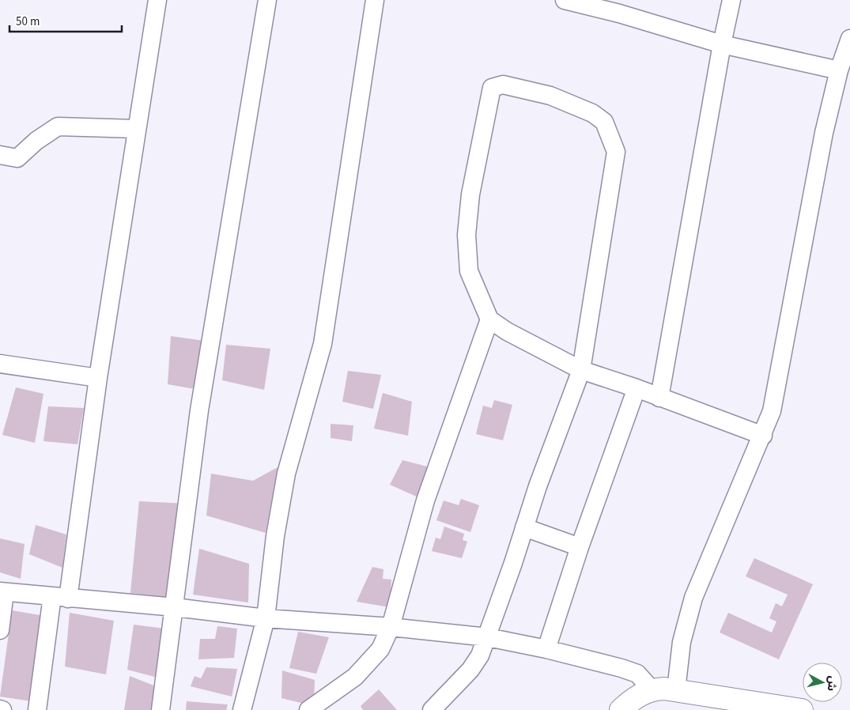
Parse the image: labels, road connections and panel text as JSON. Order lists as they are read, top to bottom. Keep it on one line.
{"scale_bar":"50 m","north":"right"}
